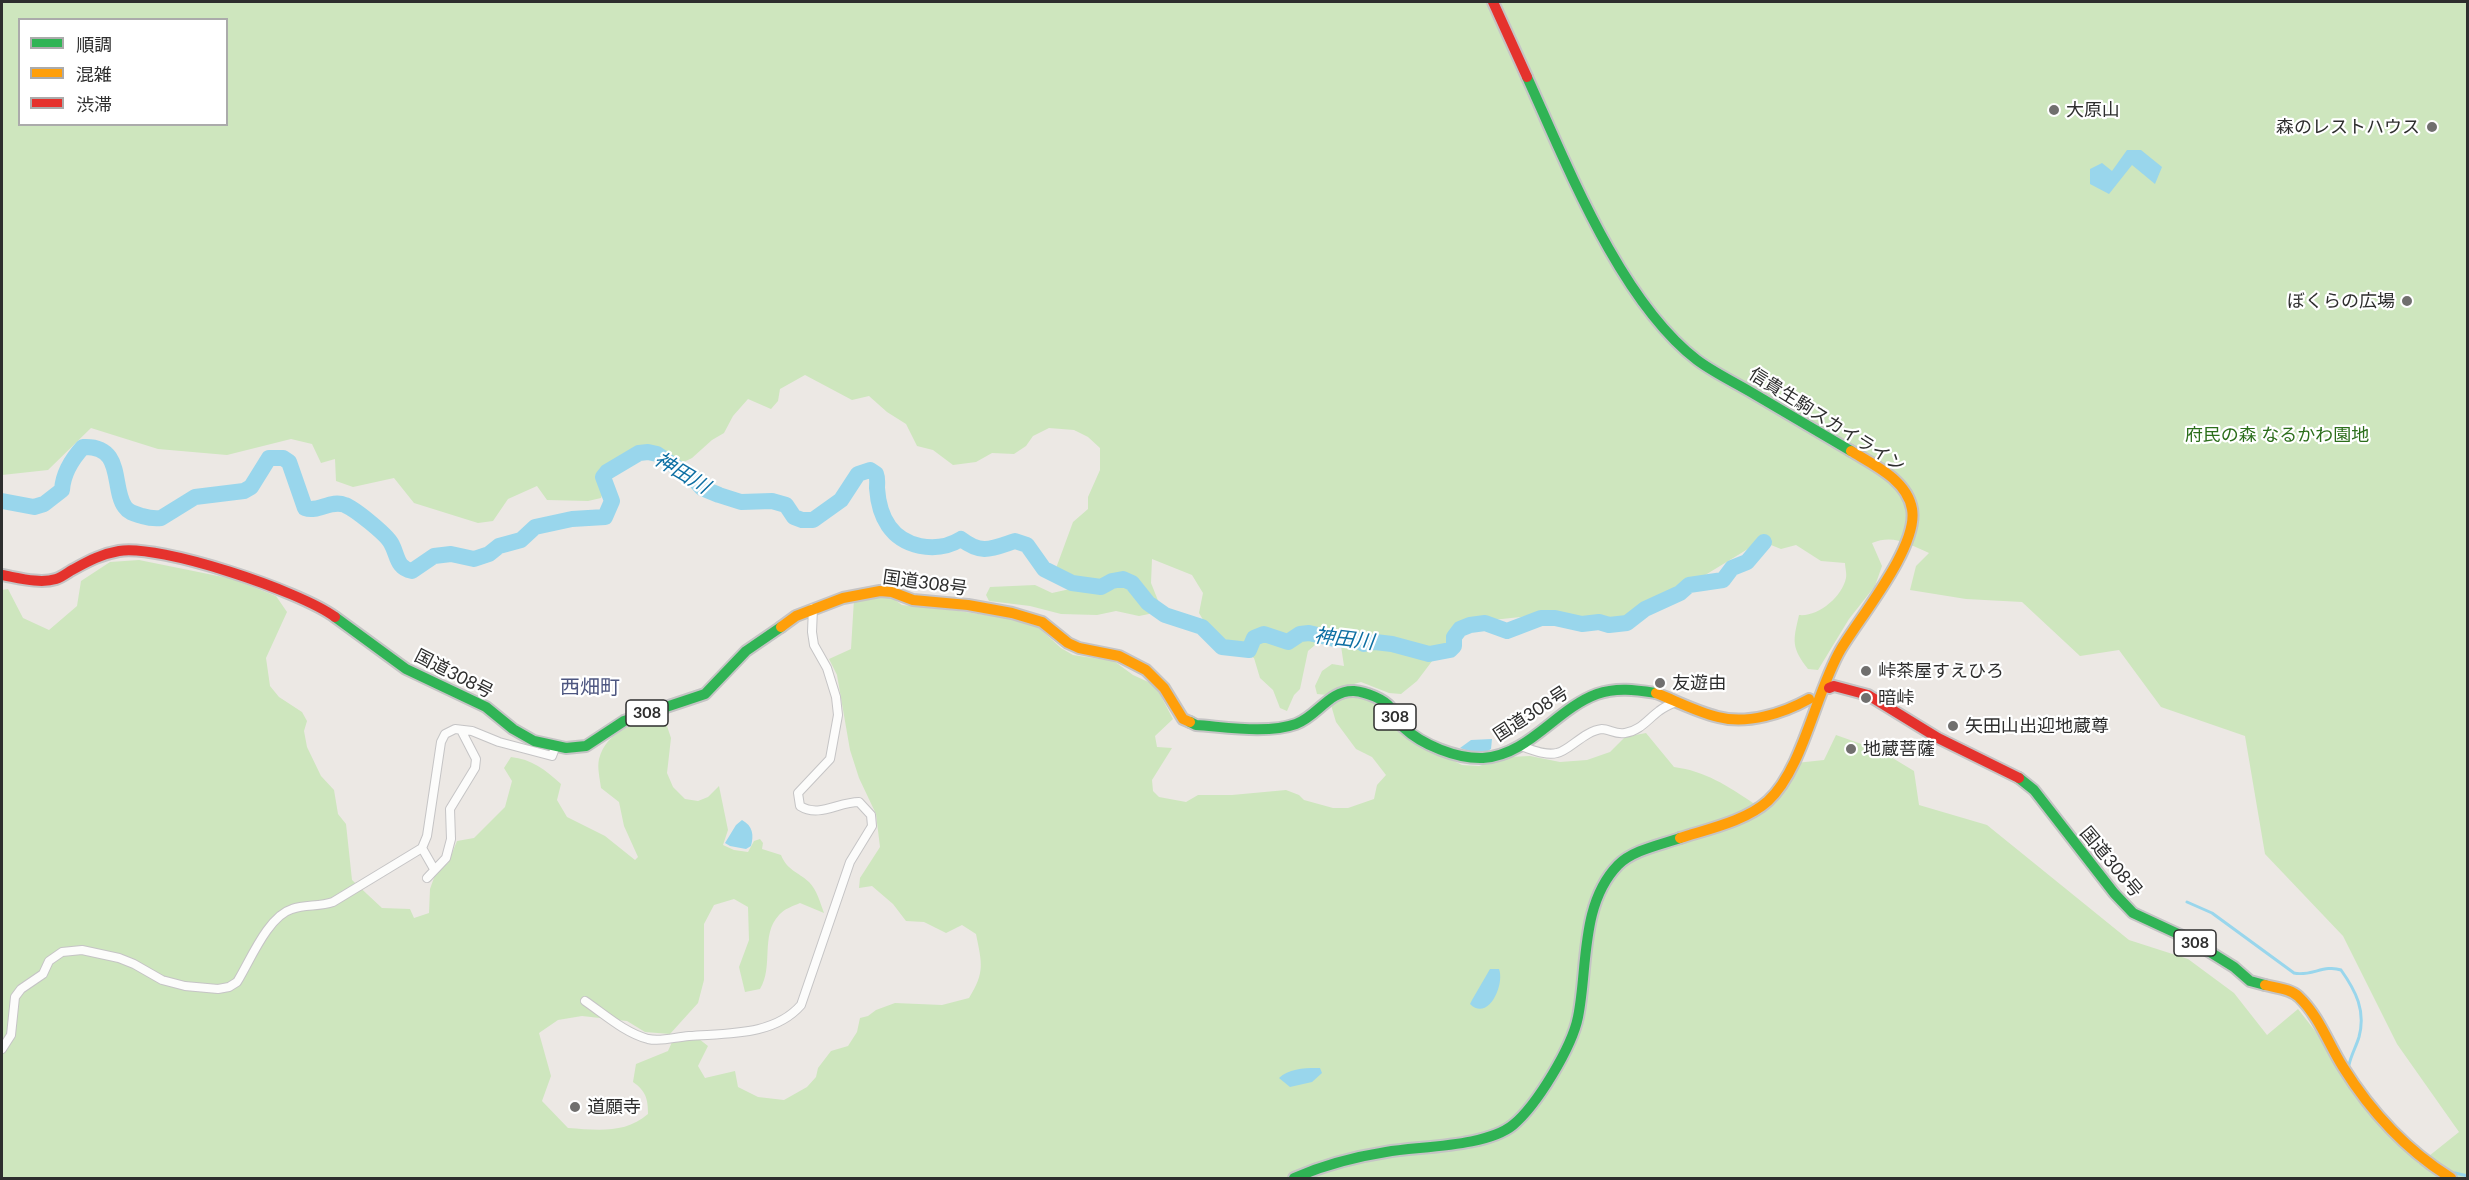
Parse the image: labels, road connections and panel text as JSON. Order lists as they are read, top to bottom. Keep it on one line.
{"streets":{"main road":["信貴生駒スカイライン","国道308号","308"]},"districts":["西畑町"],"water":["神田川"],"parks":["府民の森 なるかわ園地"],"places":["大原山","森のレストハウス","ぼくらの広場","峠茶屋すえひろ","友遊由","暗峠","矢田山出迎地蔵尊","地蔵菩薩","道願寺"],"legend":["順調","混雑","渋滞"]}
